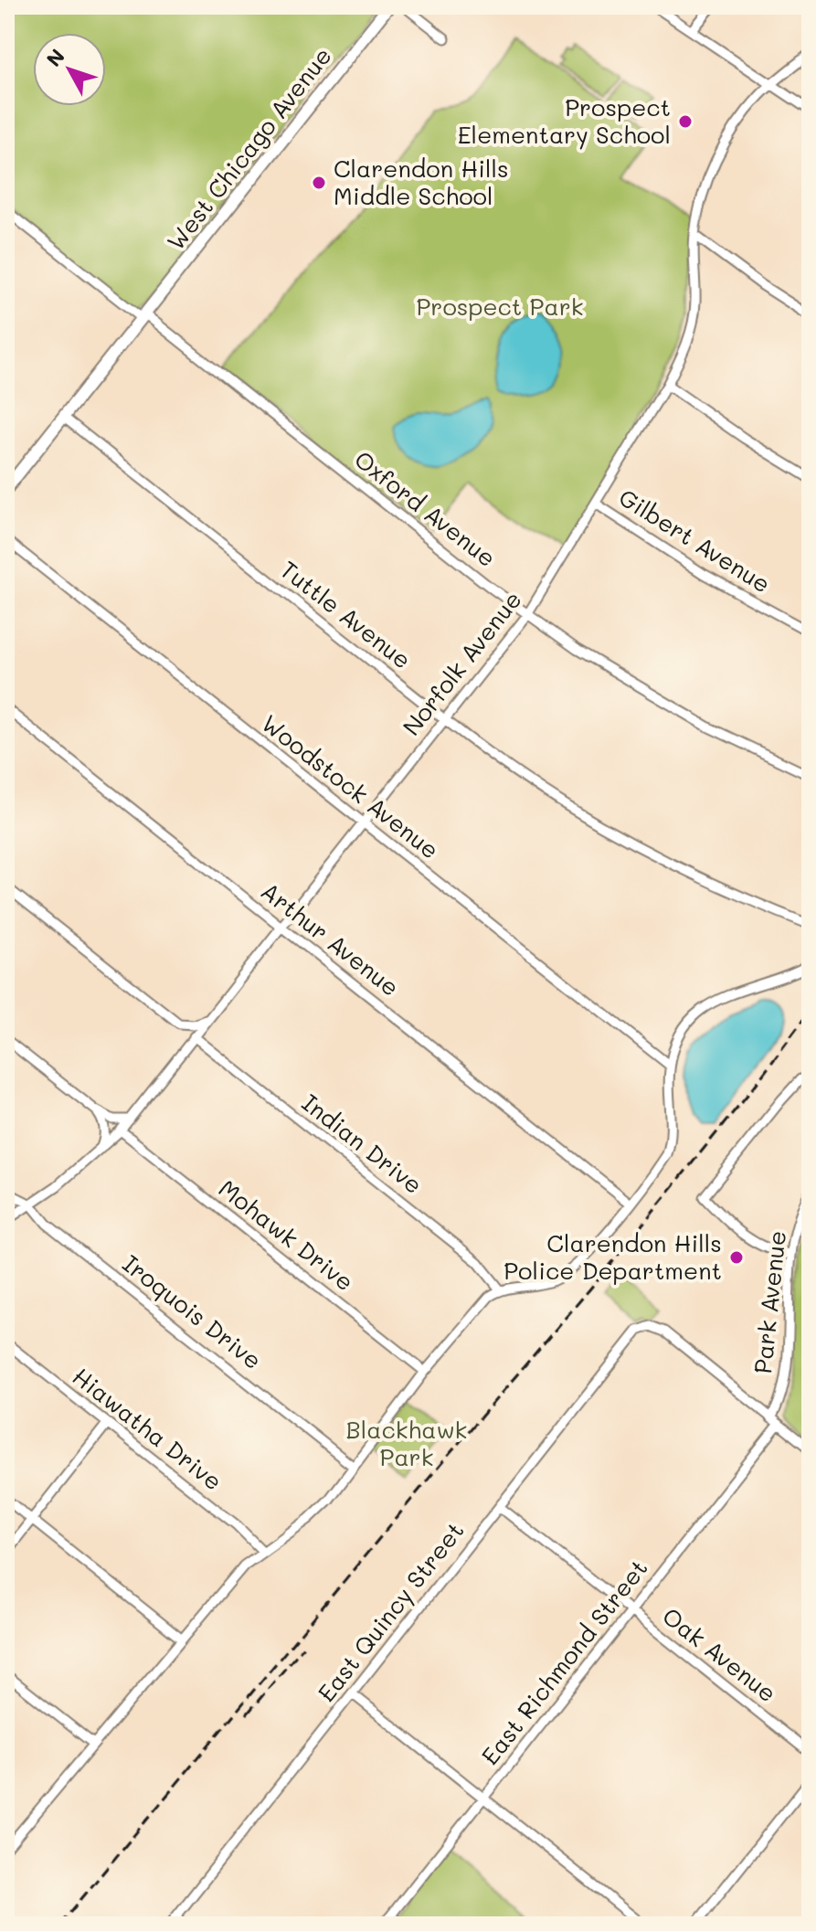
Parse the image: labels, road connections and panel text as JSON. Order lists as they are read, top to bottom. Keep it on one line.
{"streets":{"main road":["West Chicago Avenue"],"street":["Oxford Avenue","Gilbert Avenue","Tuttle Avenue","Norfolk Avenue","Woodstock Avenue","Arthur Avenue","Indian Drive","Mohawk Drive","Park Avenue","Iroquois Drive","Hiawatha Drive","East Quincy Street","Oak Avenue","East Richmond Street"]},"crossings":[["West Chicago Avenue","Oxford Avenue"],["West Chicago Avenue","Tuttle Avenue"],["Oxford Avenue","Norfolk Avenue"],["Gilbert Avenue","Norfolk Avenue"],["Tuttle Avenue","Norfolk Avenue"],["Norfolk Avenue","Woodstock Avenue"],["Norfolk Avenue","Arthur Avenue"],["Norfolk Avenue","Indian Drive"],["Norfolk Avenue","Mohawk Drive"],["Norfolk Avenue","Iroquois Drive"],["Park Avenue","East Quincy Street"],["Park Avenue","East Richmond Street"],["East Quincy Street","Oak Avenue"],["East Quincy Street","East Richmond Street"],["Oak Avenue","East Richmond Street"]],"parks":["Prospect Park","Blackhawk Park"],"places":["Prospect Elementary School","Clarendon Hills Middle School","Clarendon Hills Police Department"],"north":"top left"}
